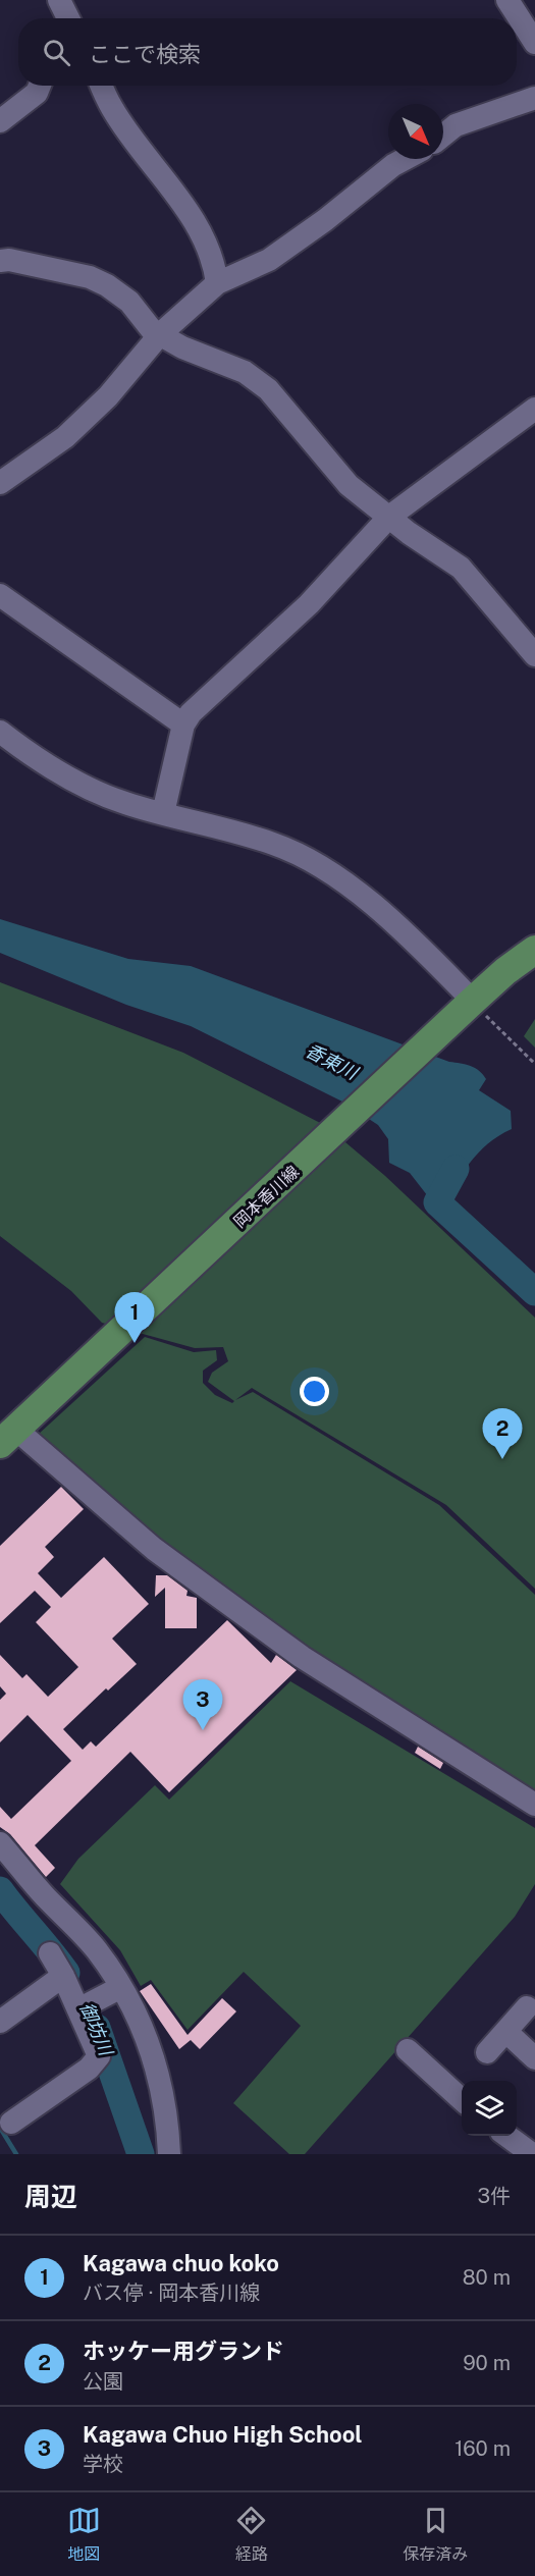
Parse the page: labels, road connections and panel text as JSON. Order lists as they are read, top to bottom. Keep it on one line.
{"streets":{"main road":["岡本香川線"]},"water":["香東川","御坊川"],"north":"bottom right","page":{"search":"ここで検索","pins":["1","2","3"],"heading":["周辺","3件"],"list":[{"mark":"1","name":"Kagawa chuo koko","note":"バス停 · 岡本香川線","value":"80 m"},{"mark":"2","name":"ホッケー用グランド","note":"公園","value":"90 m"},{"mark":"3","name":"Kagawa Chuo High School","note":"学校","value":"160 m"}],"nav":["地図","経路","保存済み"]}}
